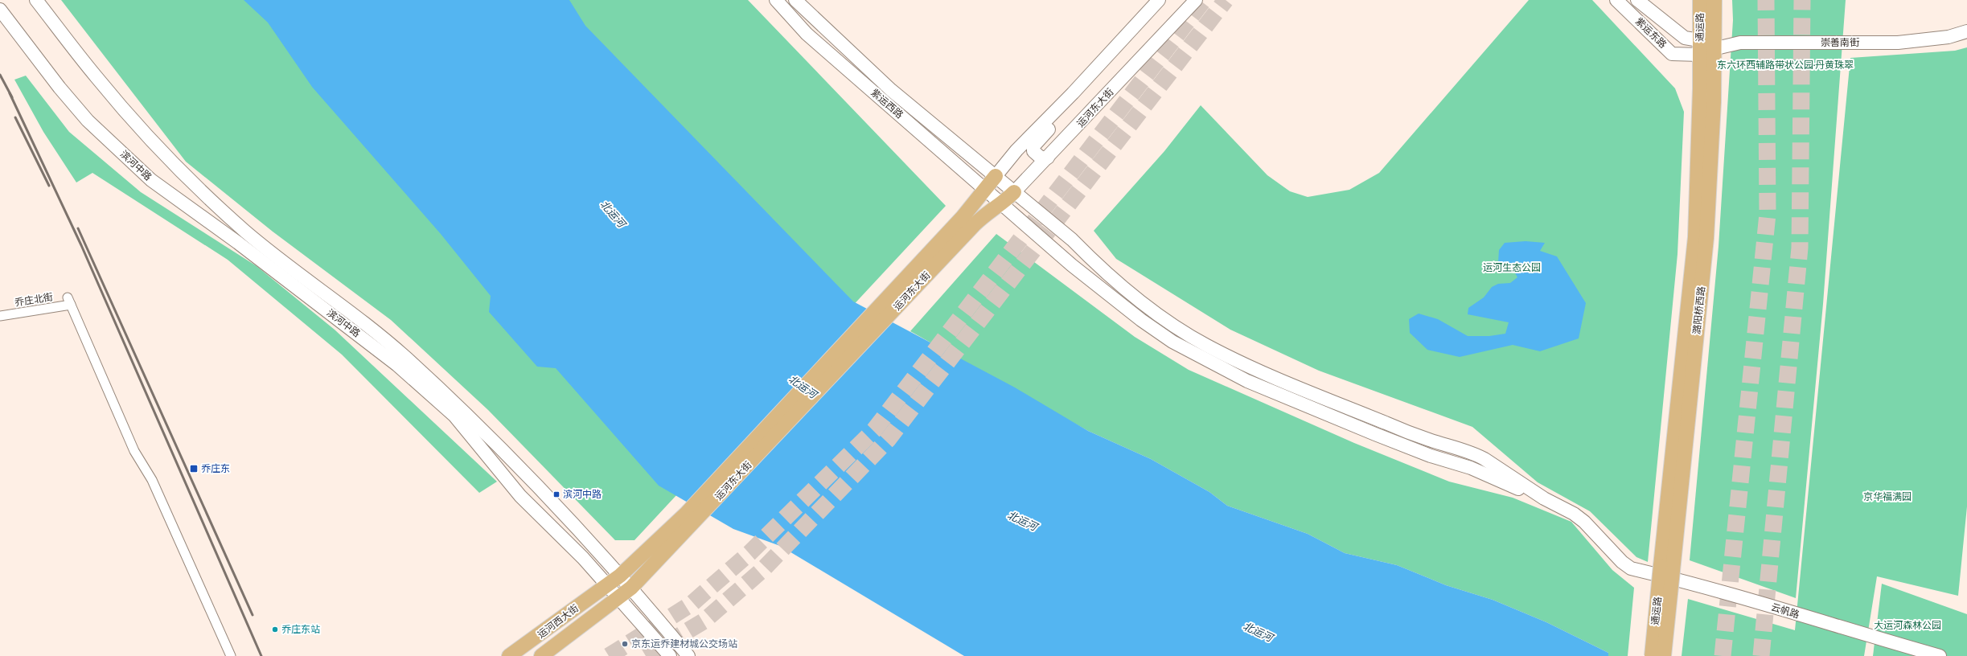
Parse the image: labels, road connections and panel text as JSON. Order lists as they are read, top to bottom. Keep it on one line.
{"streets":{"main road":["通运路","紫运东路","崇善南街","紫运西路","运河东大街","滨河中路","潞阳桥西路","云帆路","运河西大街"],"street":["乔庄北街"]},"crossings":[["通运路","紫运东路"],["通运路","崇善南街"],["通运路","潞阳桥西路"],["紫运东路","崇善南街"],["紫运东路","潞阳桥西路"],["崇善南街","潞阳桥西路"],["紫运西路","运河东大街"],["紫运西路","云帆路"],["运河东大街","滨河中路"],["运河东大街","运河西大街"],["滨河中路","运河西大街"]],"water":["北运河"],"parks":["东六环西辅路带状公园·丹黄珠翠","运河生态公园","京华福满园","大运河森林公园"],"places":{"transit":["乔庄东","滨河中路"],"other":["乔庄东站","京东运乔建材城公交场站"]}}
